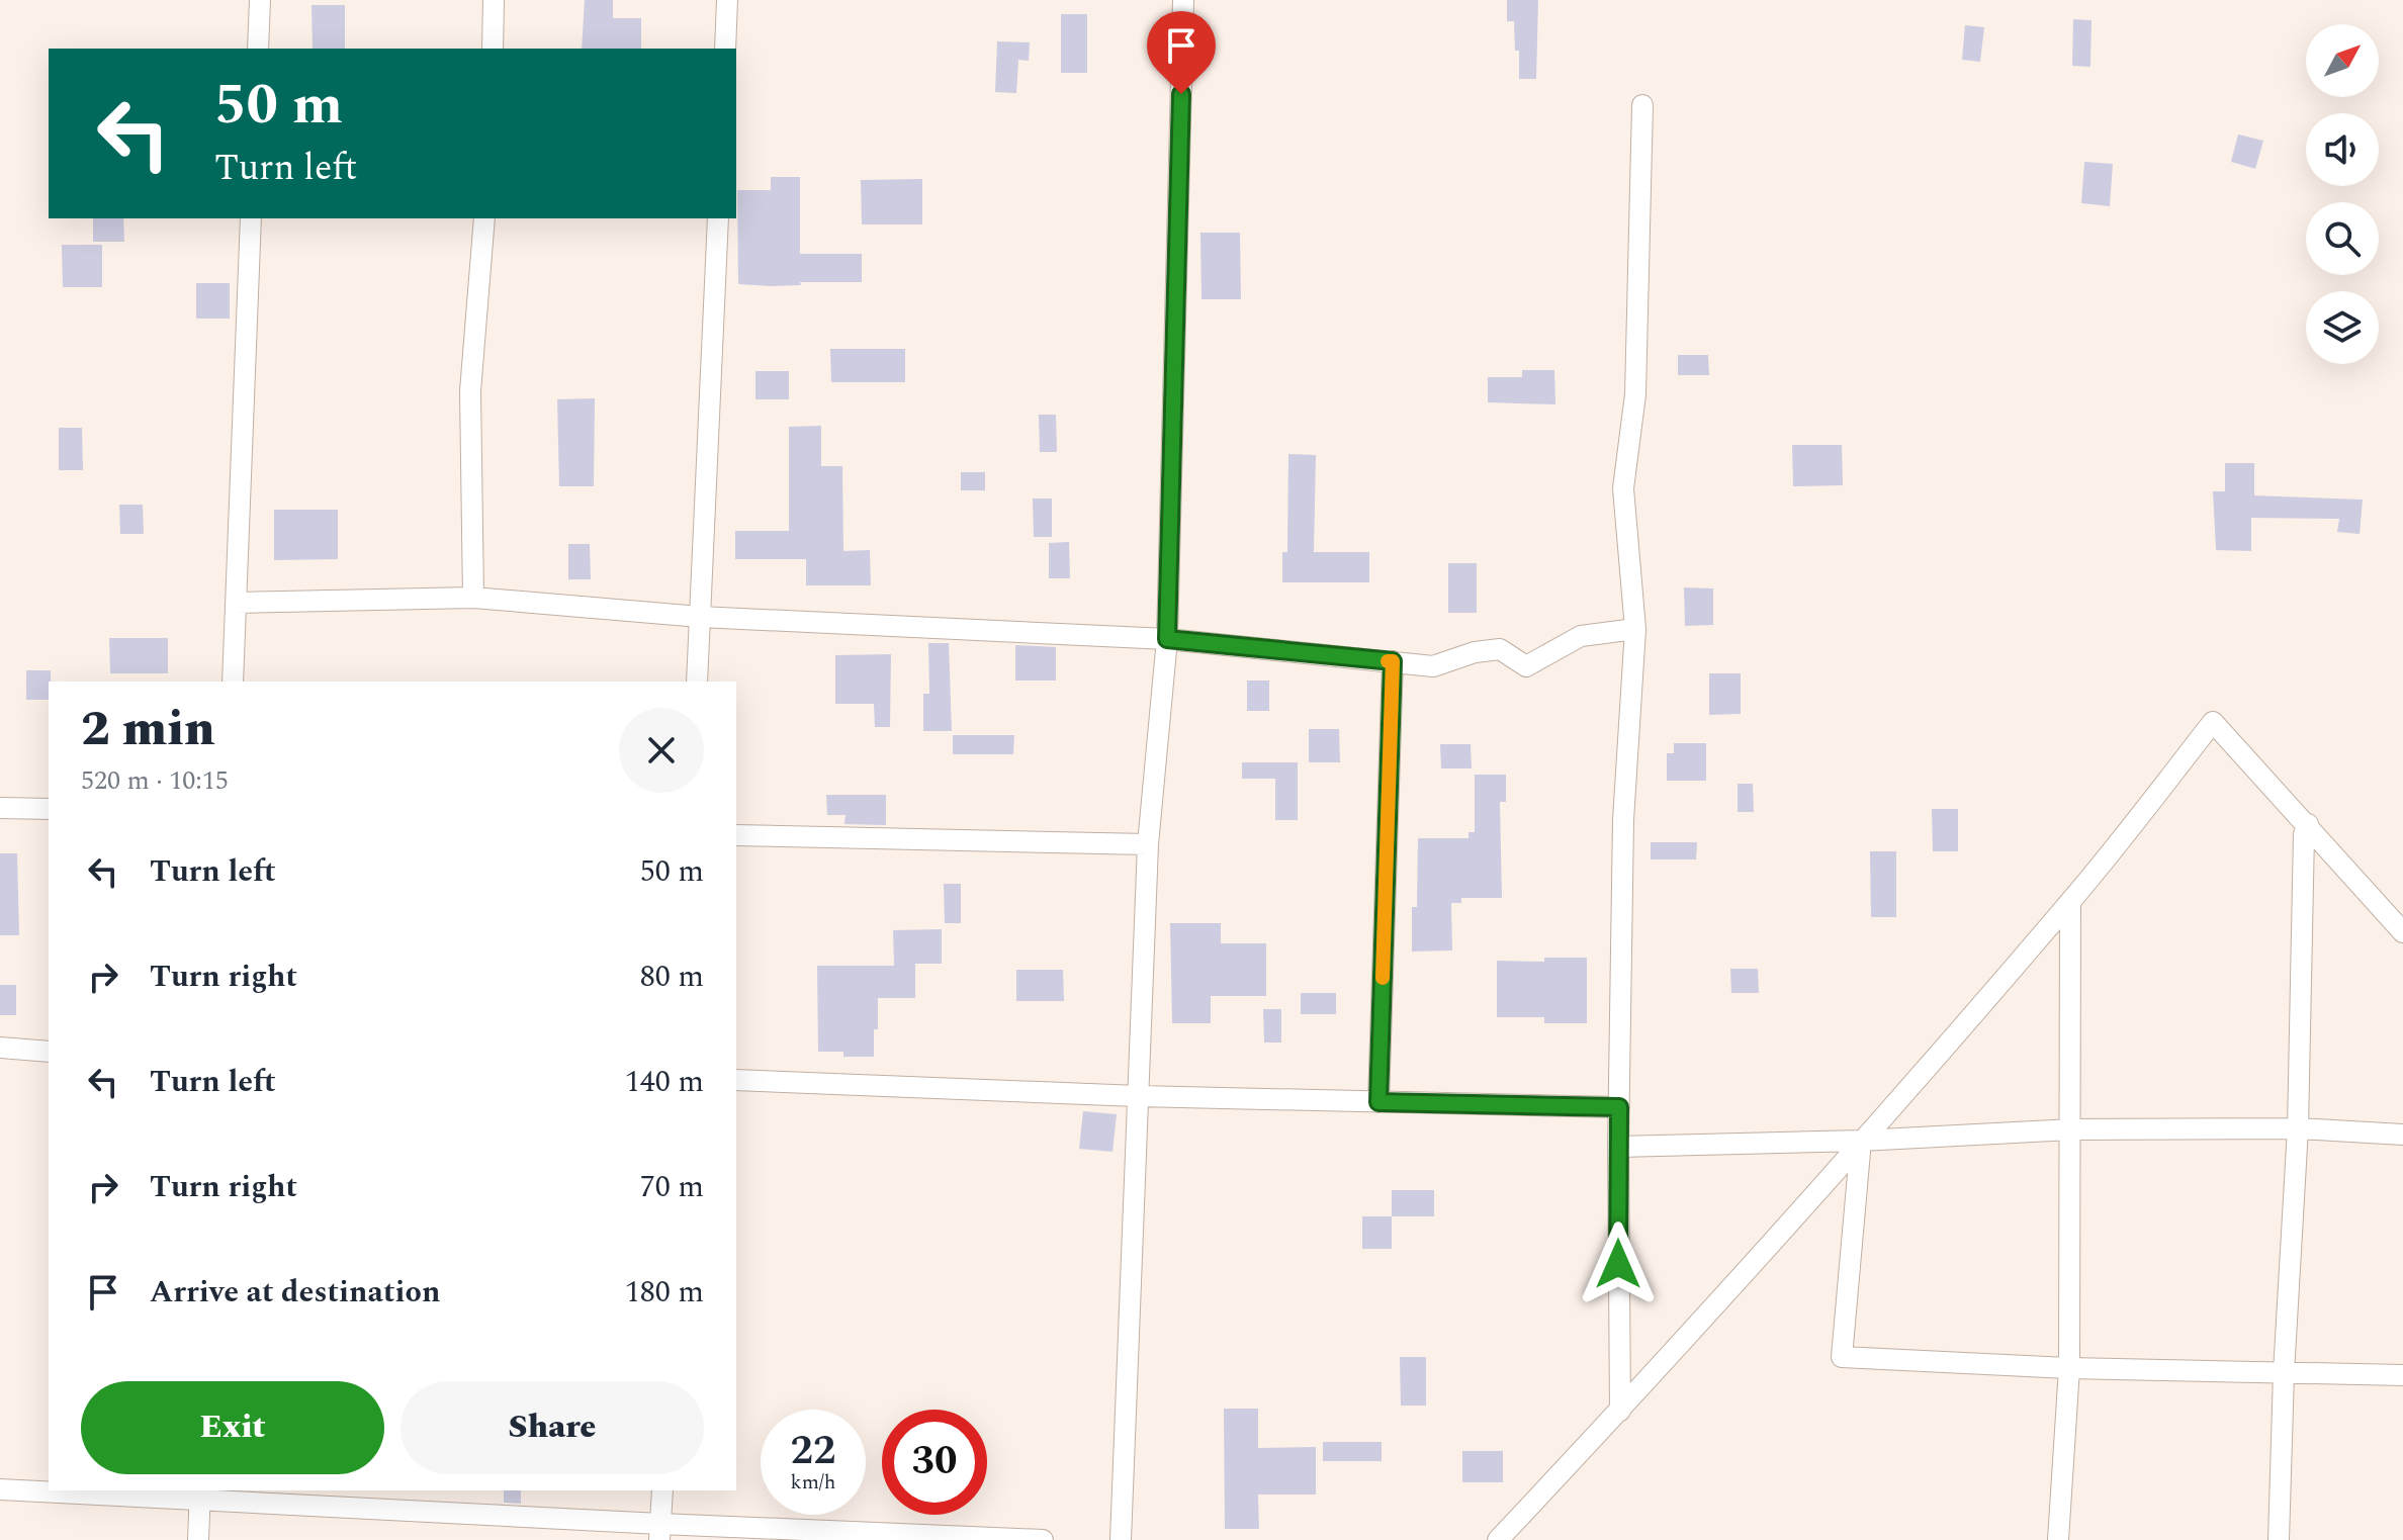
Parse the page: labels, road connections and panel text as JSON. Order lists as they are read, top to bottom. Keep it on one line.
{"north":"top right","page":{"turn":["50 m","Turn left"],"heading":["2 min","520 m · 10:15"],"list":[{"name":"Turn left","value":"50 m"},{"name":"Turn right","value":"80 m"},{"name":"Turn left","value":"140 m"},{"name":"Turn right","value":"70 m"},{"name":"Arrive at destination","value":"180 m"}],"buttons":["Exit","Share"],"speed":"22 km/h","limit":"30"}}
